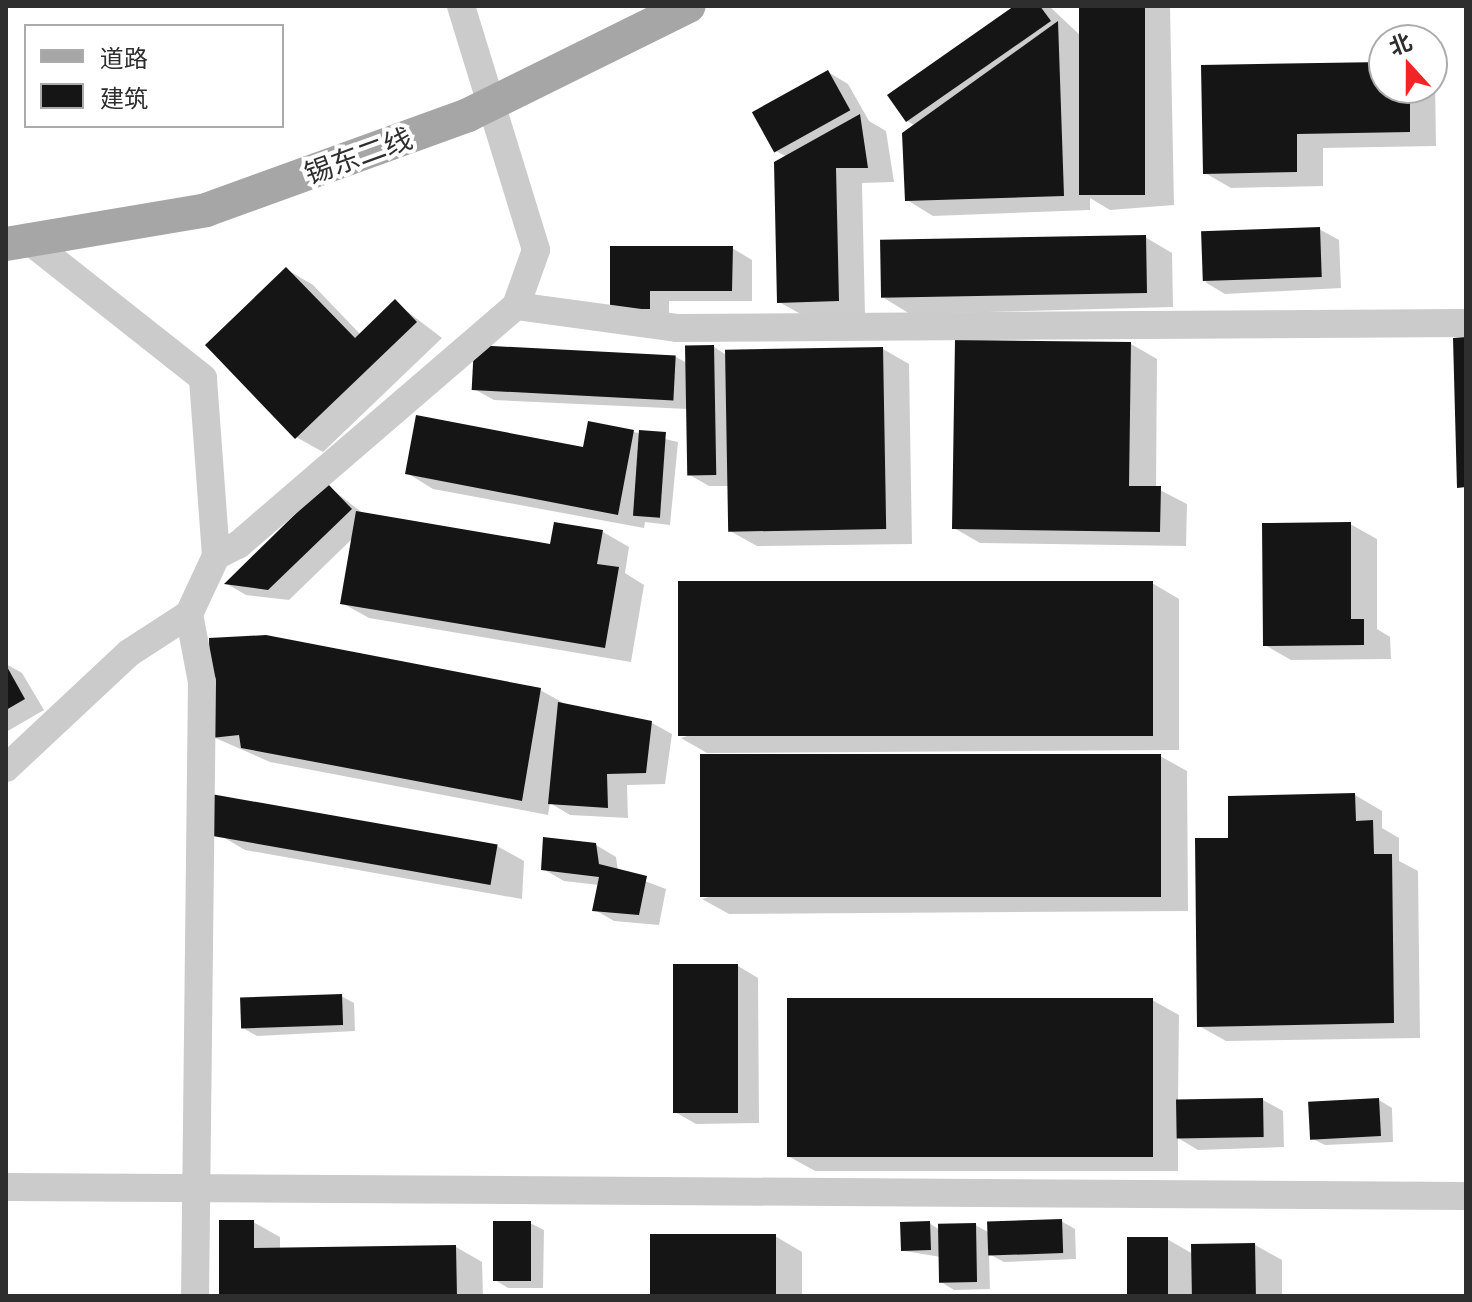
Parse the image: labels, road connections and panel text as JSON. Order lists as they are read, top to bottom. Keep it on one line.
{"streets":{"main road":["锡东二线"]},"legend":["道路","建筑"],"north":"top"}
